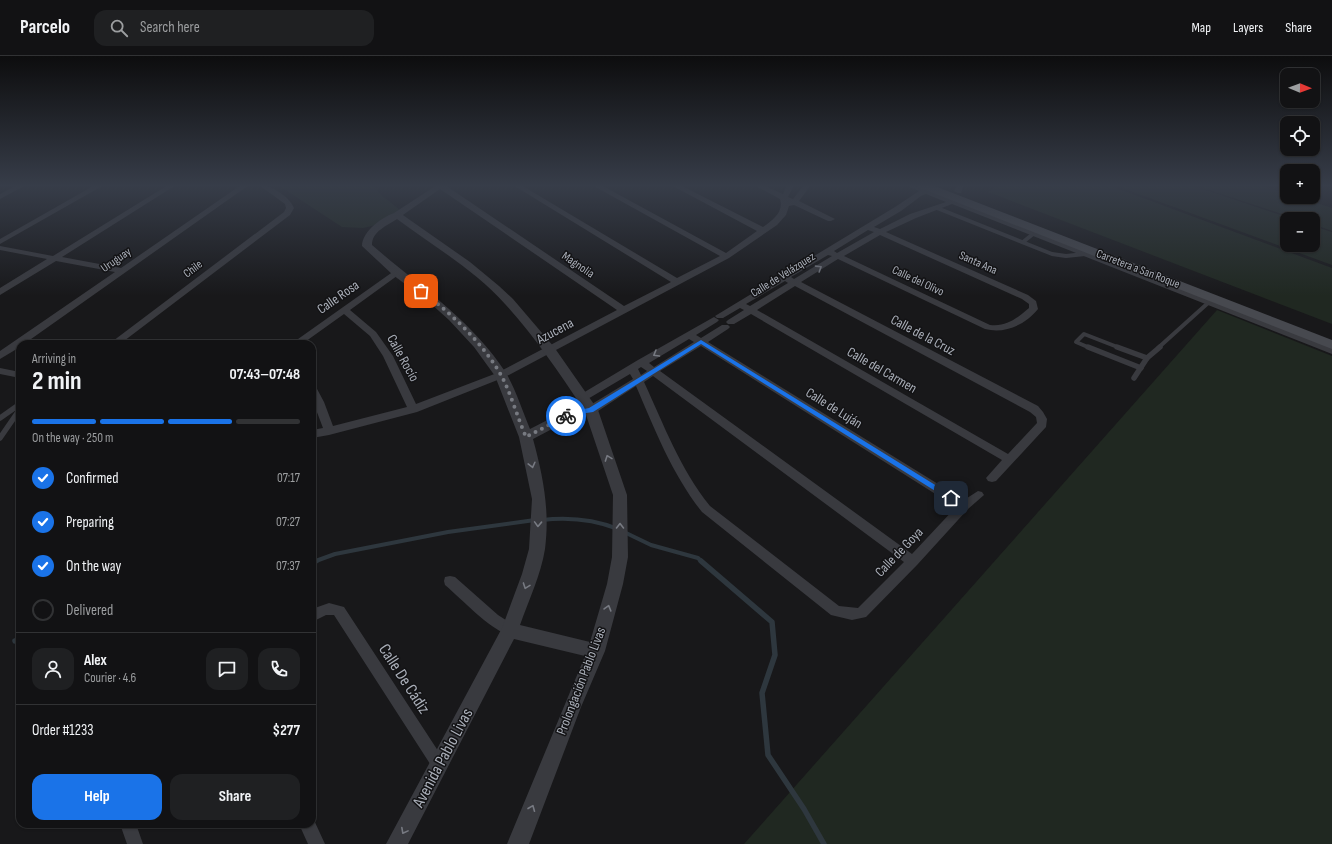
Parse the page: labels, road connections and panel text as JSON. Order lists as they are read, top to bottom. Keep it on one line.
{"streets":{"main road":["Carretera a San Roque"],"street":["Uruguay","Santa Ana","Magnolia","Chile","Calle de Velázquez","Calle del Olivo","Calle Rosa","Azucena","Calle de la Cruz","Calle Rocío","Calle del Carmen","Calle de Luján","Calle de Goya","Calle De Cádiz","Prolongación Pablo Livas","Avenida Pablo Livas"]},"crossings":[["Santa Ana","Calle de Velázquez"],["Santa Ana","Calle del Olivo"],["Magnolia","Azucena"],["Calle de Velázquez","Calle del Olivo"],["Calle de Velázquez","Calle de la Cruz"],["Calle de Velázquez","Calle del Carmen"],["Calle de Velázquez","Calle de Luján"],["Calle de Velázquez","Calle de Goya"],["Calle de Velázquez","Prolongación Pablo Livas"],["Calle Rosa","Calle Rocío"],["Azucena","Calle Rocío"],["Azucena","Prolongación Pablo Livas"],["Calle de la Cruz","Calle del Carmen"],["Calle de Luján","Calle de Goya"],["Calle De Cádiz","Avenida Pablo Livas"]],"one_way":["Avenida Pablo Livas"],"north":"right","page":{"header":"Parcelo","search":"Search here","nav":["Map","Layers","Share"],"map_buttons":["+","−"],"heading":["2 min","Arriving in","07:43–07:48"],"panel":["Alex","Courier · 4.6","Order #1233","$277"],"bar":"On the way · 250 m","list":[["Confirmed","07:17"],["Preparing","07:27"],["On the way","07:37"],"Delivered"],"buttons":["Help","Share"]}}
